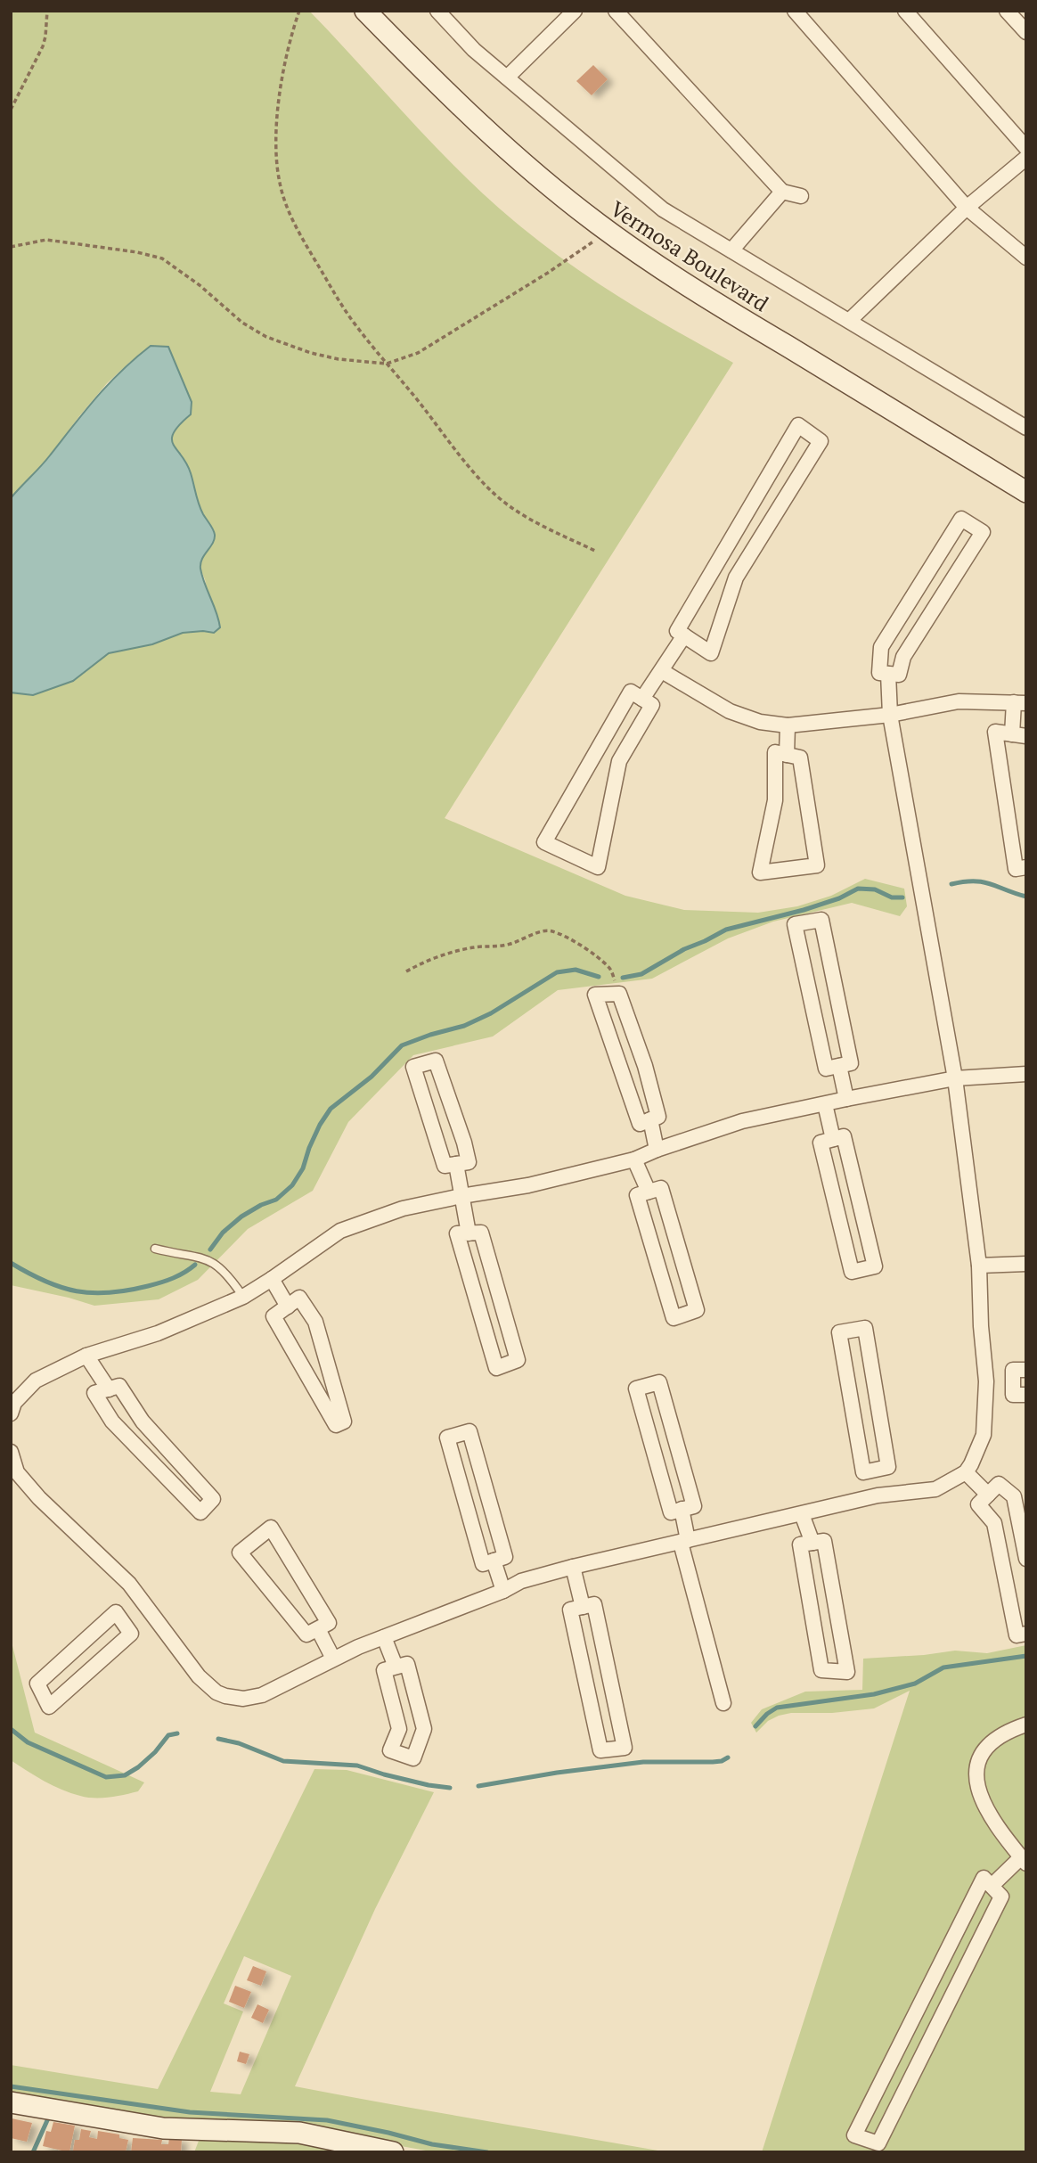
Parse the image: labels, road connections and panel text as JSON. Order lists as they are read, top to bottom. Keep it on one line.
{"streets":{"main road":["Vermosa Boulevard"]}}
